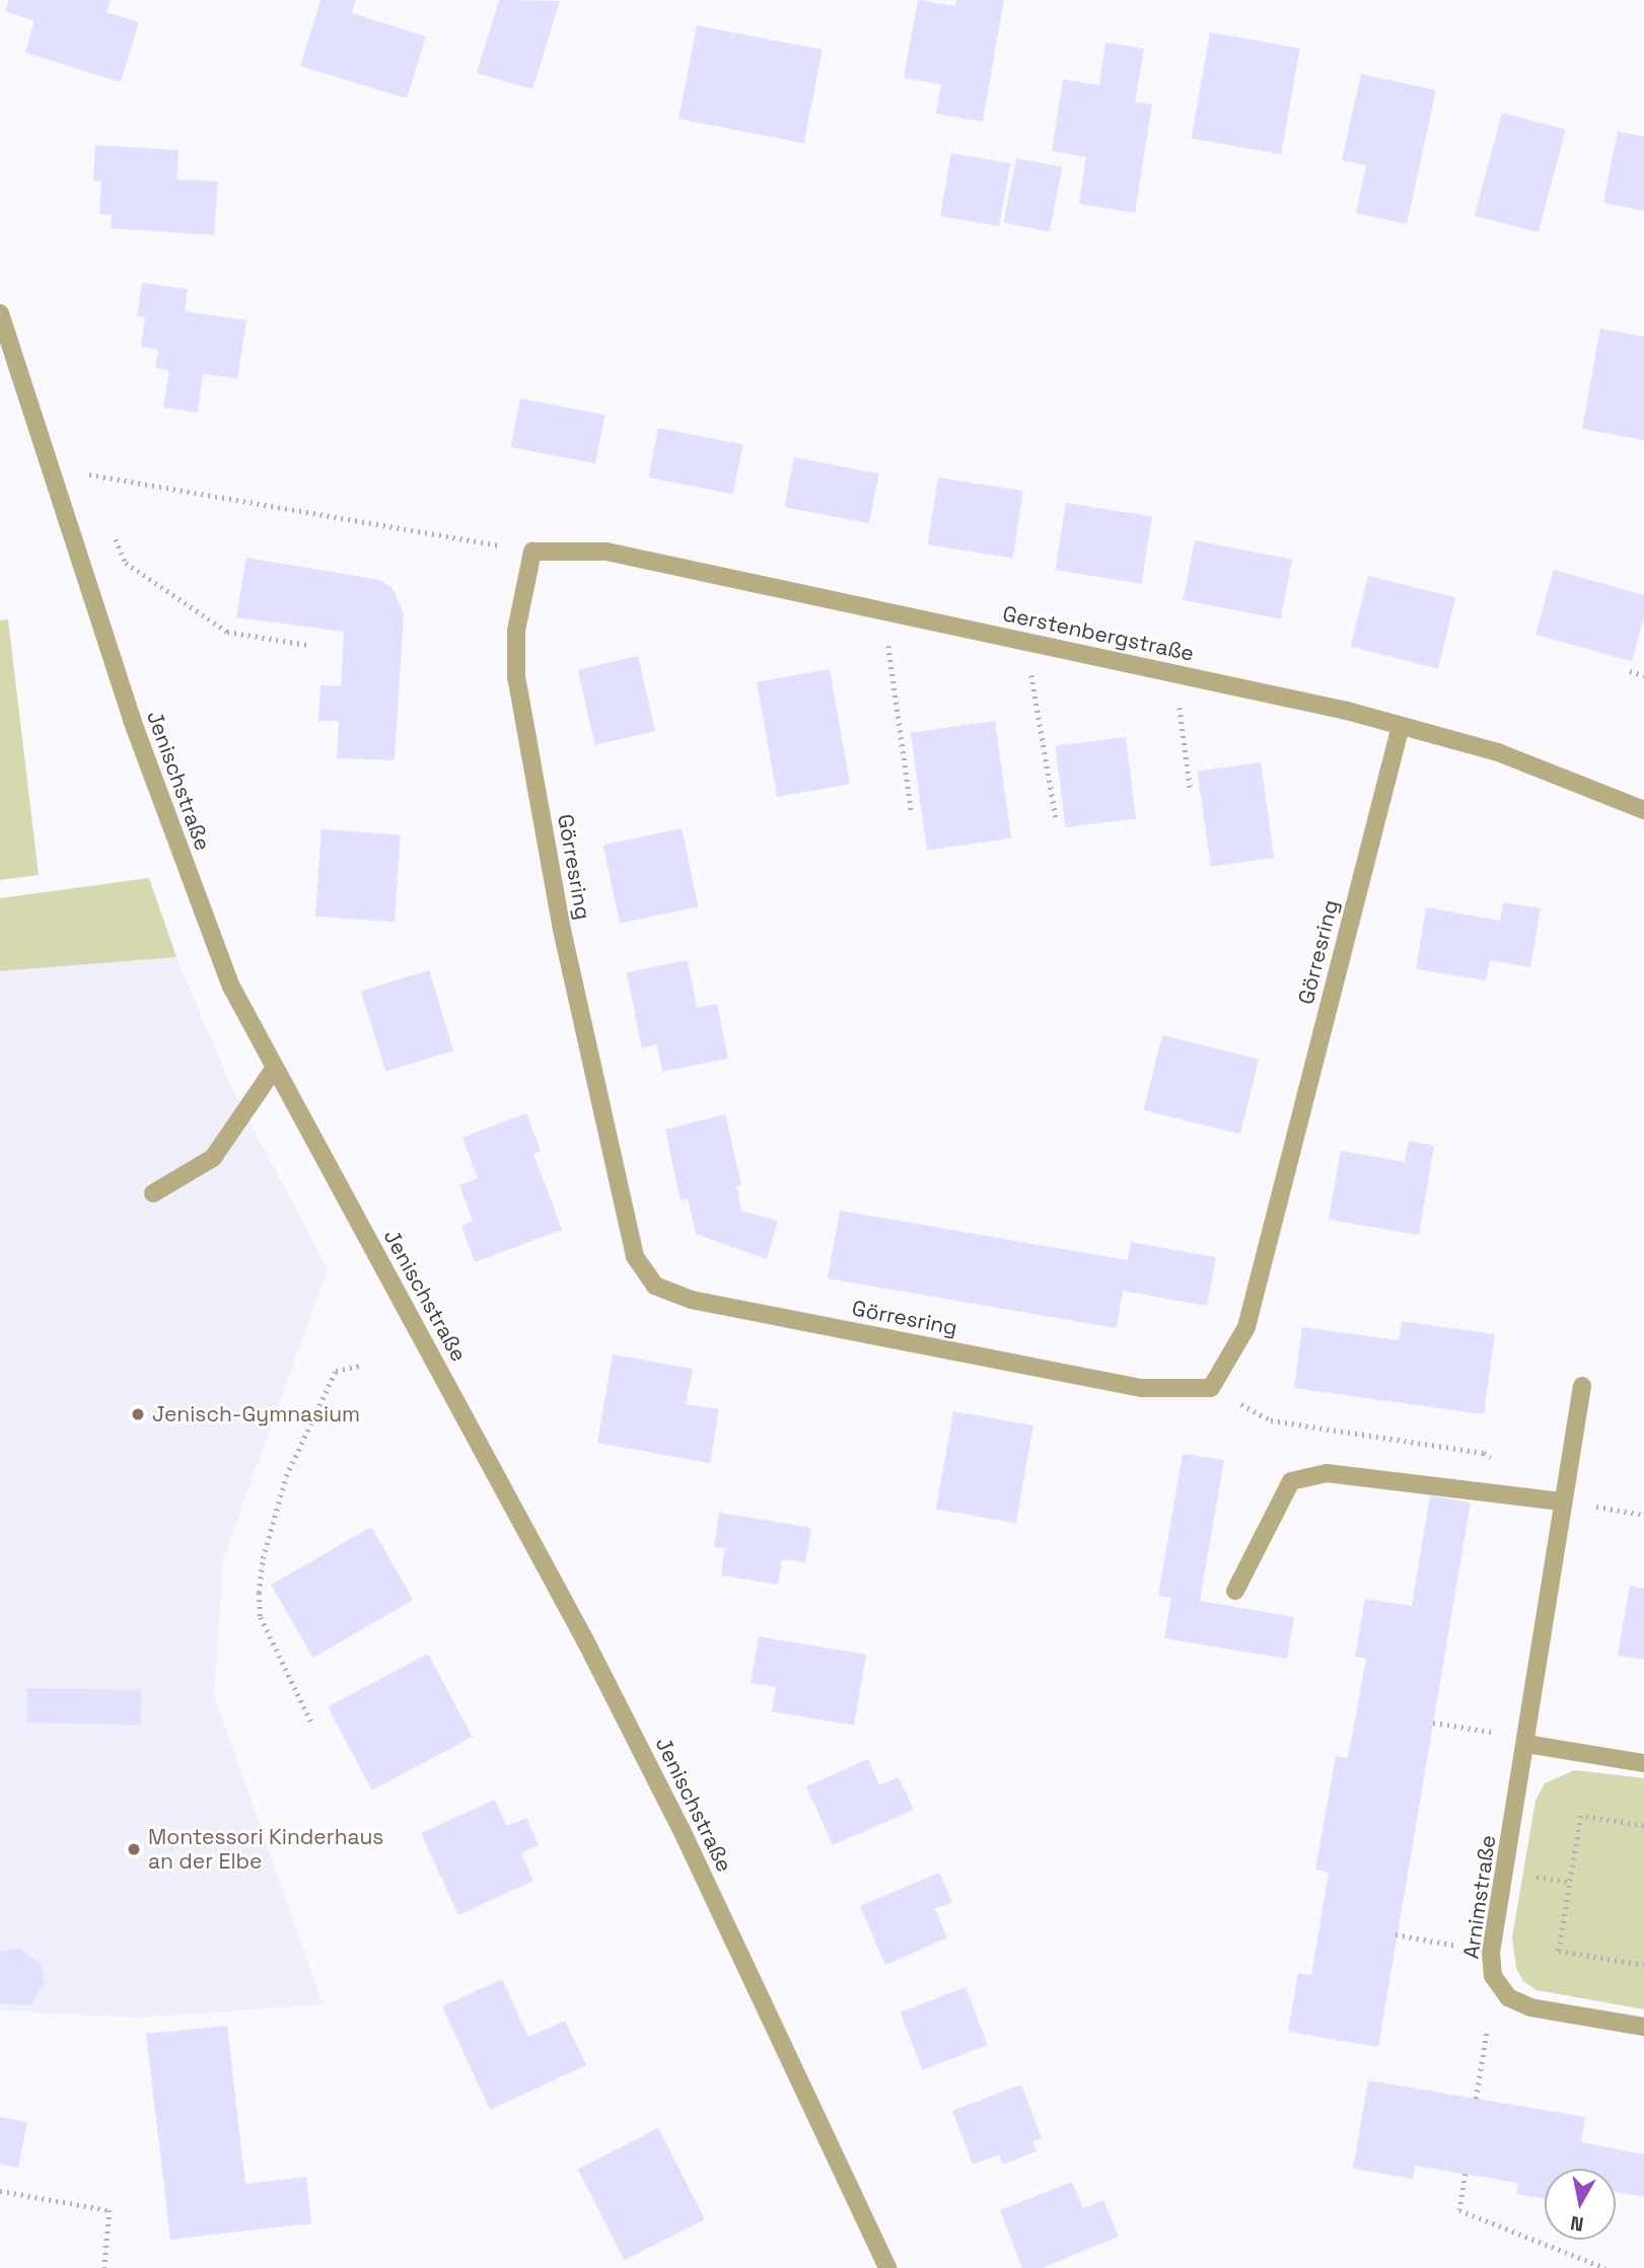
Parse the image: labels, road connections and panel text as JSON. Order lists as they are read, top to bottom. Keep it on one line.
{"streets":{"street":["Gerstenbergstraße","Jenischstraße","Görresring","Arnimstraße"]},"crossings":[["Gerstenbergstraße","Görresring"]],"places":["Jenisch-Gymnasium","Montessori Kinderhaus an der Elbe"],"north":"bottom"}
